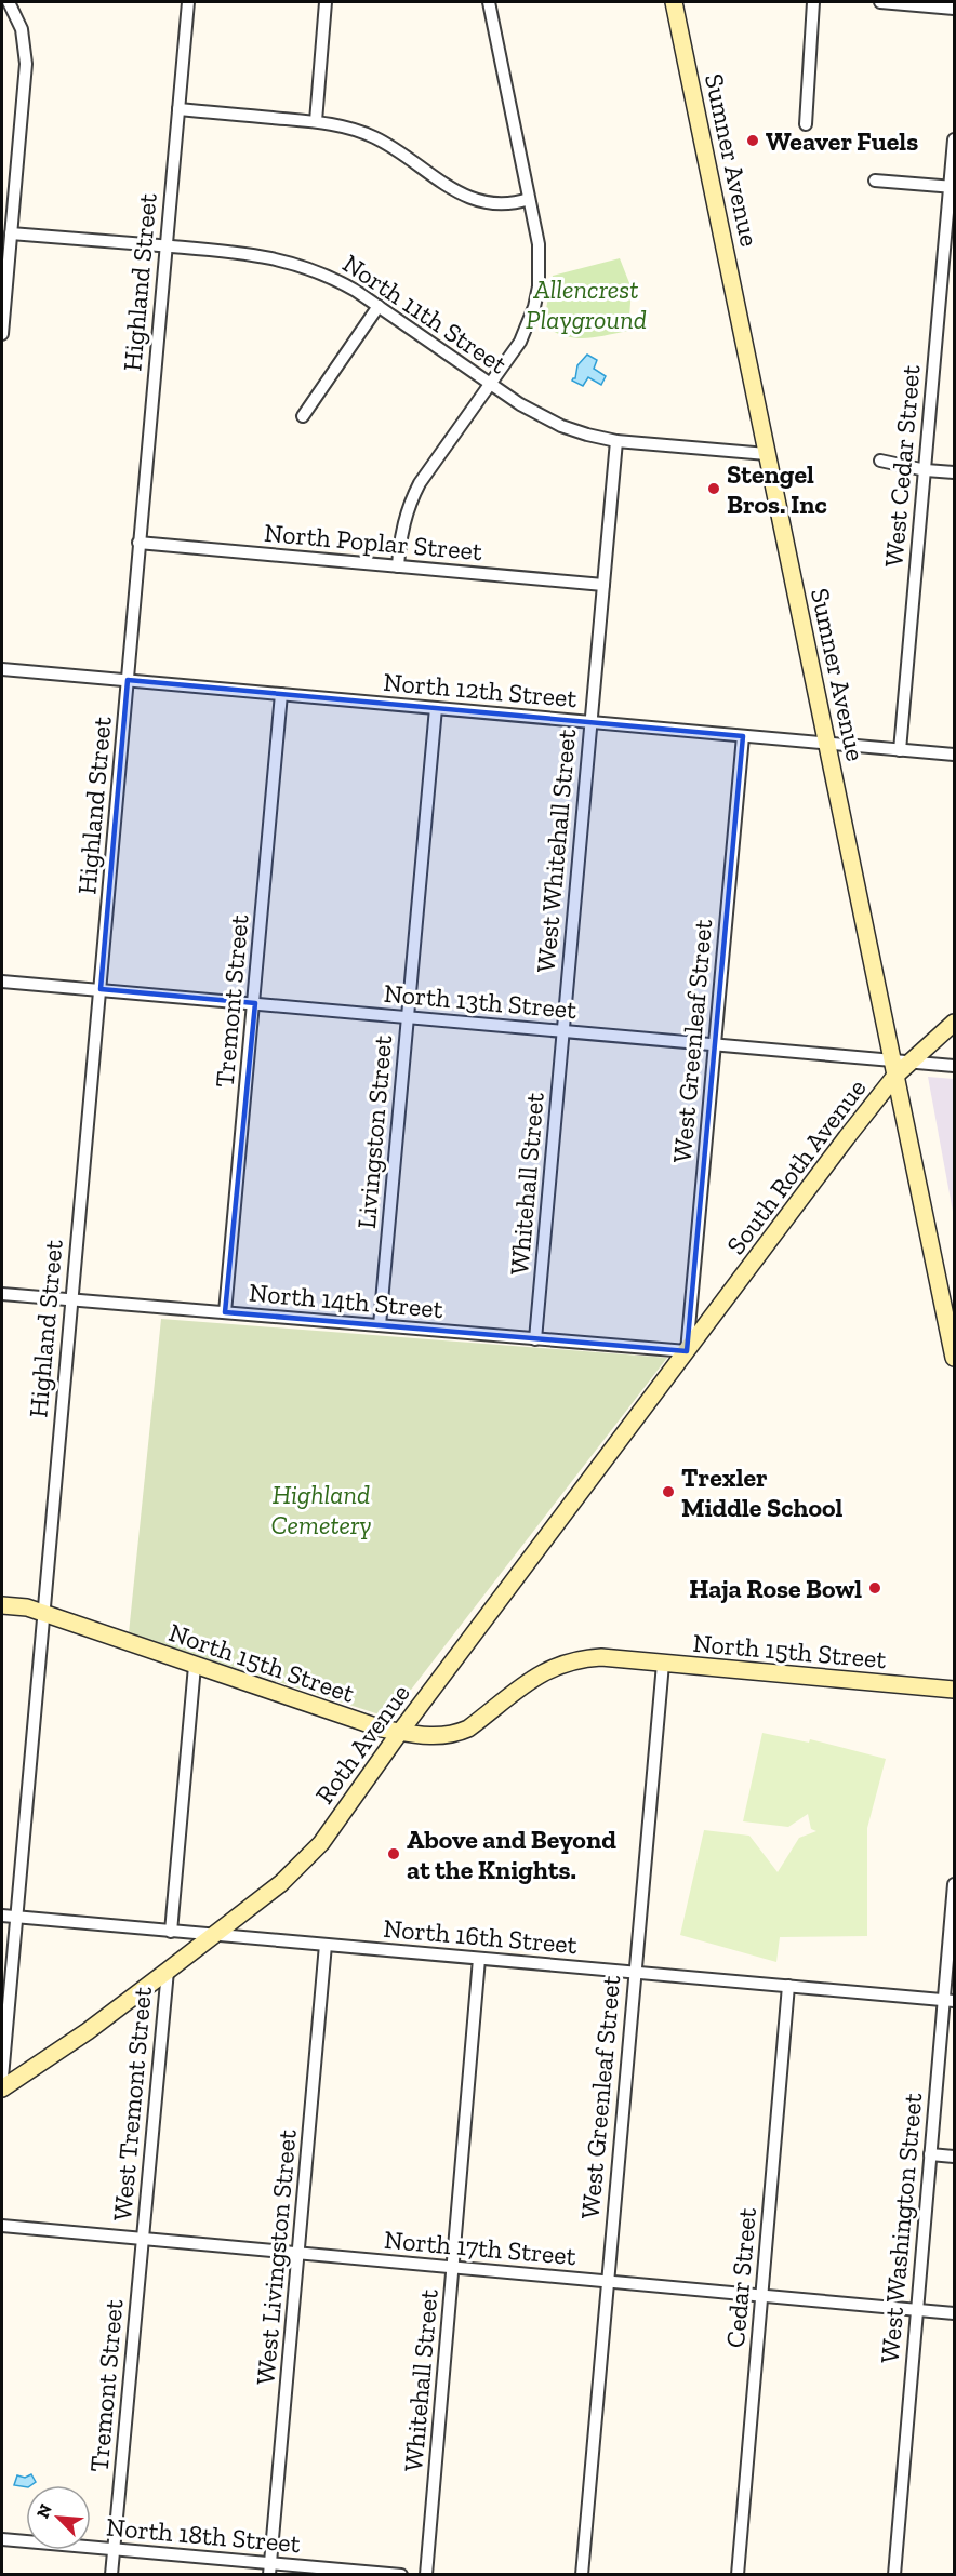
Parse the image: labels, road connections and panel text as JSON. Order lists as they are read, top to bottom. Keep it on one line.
{"streets":{"main road":["Sumner Avenue","South Roth Avenue","North 15th Street","Roth Avenue"],"street":["Highland Street","North 11th Street","West Cedar Street","North Poplar Street","North 12th Street","West Whitehall Street","Tremont Street","North 13th Street","West Greenleaf Street","Livingston Street","Whitehall Street","North 14th Street","North 16th Street","West Tremont Street","West Washington Street","North 17th Street","West Livingston Street","Cedar Street","North 18th Street"]},"crossings":[["Sumner Avenue","North 11th Street"],["Sumner Avenue","North 12th Street"],["Sumner Avenue","North 13th Street"],["Sumner Avenue","South Roth Avenue"],["Highland Street","North 11th Street"],["Highland Street","North Poplar Street"],["Highland Street","North 12th Street"],["Highland Street","North 13th Street"],["Highland Street","North 14th Street"],["Highland Street","North 15th Street"],["Highland Street","North 16th Street"],["North 11th Street","West Whitehall Street"],["West Cedar Street","North 12th Street"],["North Poplar Street","West Whitehall Street"],["North 12th Street","West Whitehall Street"],["North 12th Street","Tremont Street"],["North 12th Street","West Greenleaf Street"],["North 12th Street","Livingston Street"],["West Whitehall Street","North 13th Street"],["West Whitehall Street","Whitehall Street"],["Tremont Street","North 13th Street"],["Tremont Street","North 14th Street"],["Tremont Street","West Tremont Street"],["Tremont Street","North 17th Street"],["Tremont Street","North 18th Street"],["North 13th Street","West Greenleaf Street"],["North 13th Street","Livingston Street"],["North 13th Street","South Roth Avenue"],["North 13th Street","Whitehall Street"],["West Greenleaf Street","South Roth Avenue"],["West Greenleaf Street","North 14th Street"],["West Greenleaf Street","North 15th Street"],["West Greenleaf Street","Roth Avenue"],["West Greenleaf Street","North 16th Street"],["West Greenleaf Street","North 17th Street"],["Livingston Street","North 14th Street"],["South Roth Avenue","North 14th Street"],["South Roth Avenue","Roth Avenue"],["Whitehall Street","North 14th Street"],["Whitehall Street","North 16th Street"],["Whitehall Street","North 17th Street"],["North 14th Street","Roth Avenue"],["North 15th Street","Roth Avenue"],["Roth Avenue","North 16th Street"],["Roth Avenue","West Tremont Street"],["North 16th Street","West Washington Street"],["North 16th Street","West Livingston Street"],["North 16th Street","Cedar Street"],["West Tremont Street","North 17th Street"],["West Washington Street","North 17th Street"],["North 17th Street","West Livingston Street"],["North 17th Street","Cedar Street"],["West Livingston Street","North 18th Street"]],"parks":["Allencrest Playground","Highland Cemetery"],"places":["Weaver Fuels","Stengel Bros. Inc","Trexler Middle School","Haja Rose Bowl","Above and Beyond at the Knights."],"north":"top left"}
